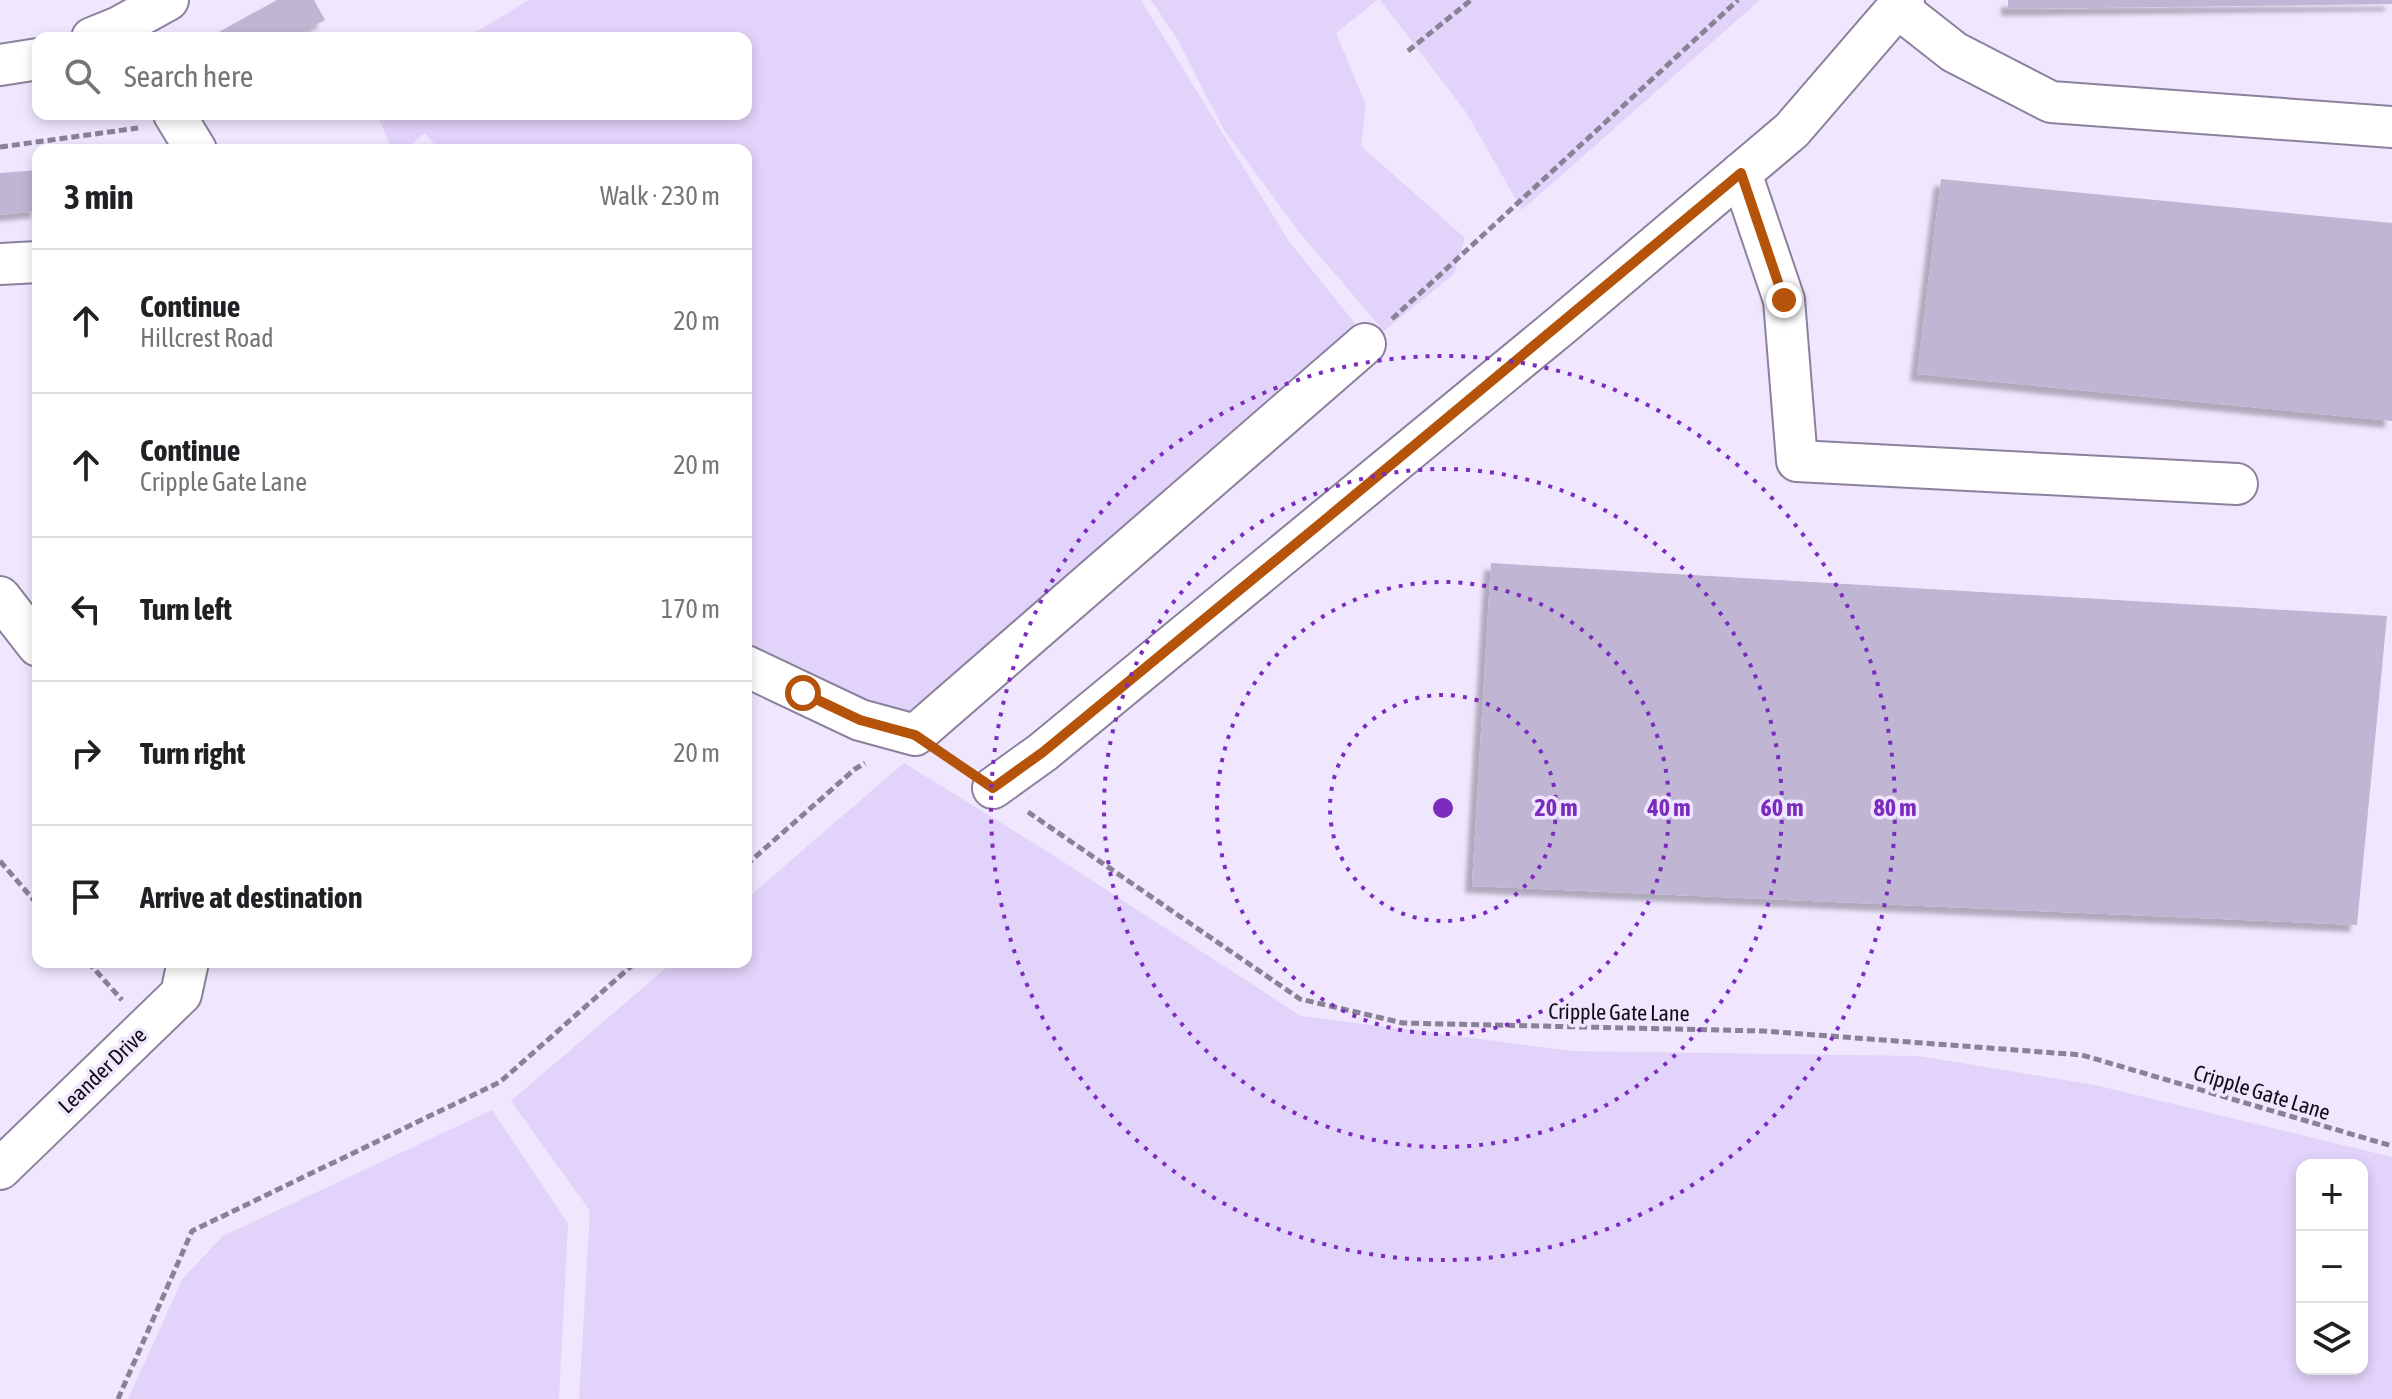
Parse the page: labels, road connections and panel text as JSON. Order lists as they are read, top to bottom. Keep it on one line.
{"streets":{"street":["Leander Drive"],"path":["Cripple Gate Lane"]},"page":{"search":"Search here","heading":["3 min","Walk · 230 m"],"list":[["Continue","Hillcrest Road","20 m"],["Continue","Cripple Gate Lane","20 m"],["Turn left","170 m"],["Turn right","20 m"],"Arrive at destination"],"map_buttons":["+","−"]},"rings":["20 m","40 m","60 m","80 m"]}
